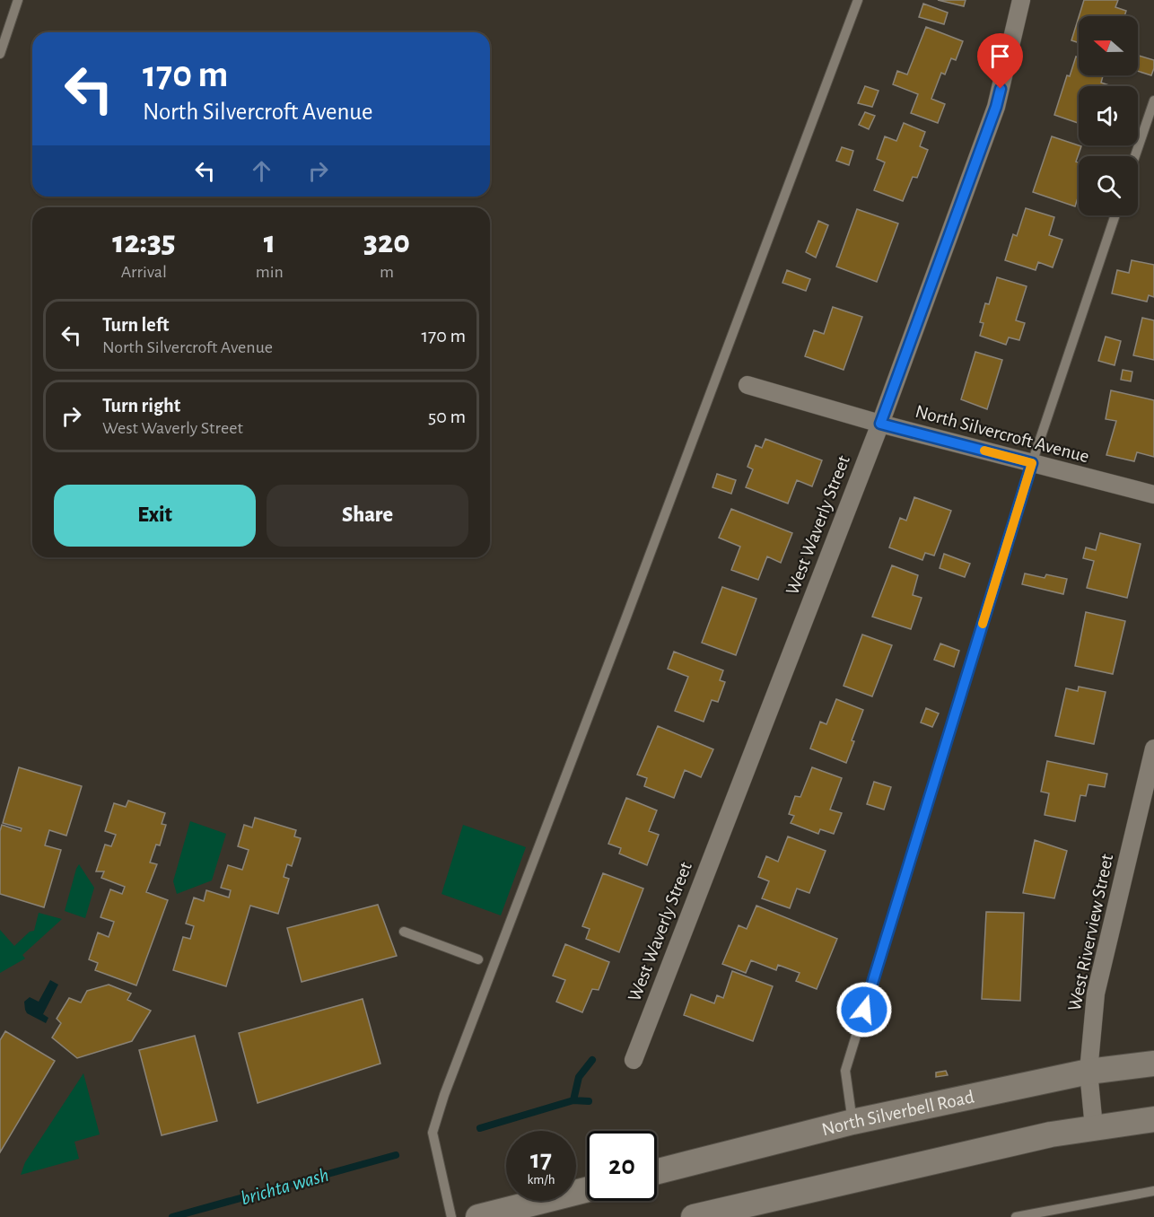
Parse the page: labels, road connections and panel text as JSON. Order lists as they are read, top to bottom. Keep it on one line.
{"streets":{"main road":["North Silverbell Road"],"street":["North Silvercroft Avenue","West Waverly Street","West Riverview Street"]},"crossings":[["North Silvercroft Avenue","West Waverly Street"],["West Riverview Street","North Silverbell Road"]],"water":["brichta wash"],"north":"left","page":{"turn":["170 m","North Silvercroft Avenue"],"eta":["12:35","Arrival","1","min","320","m"],"list":[{"name":"Turn left","note":"North Silvercroft Avenue","value":"170 m"},{"name":"Turn right","note":"West Waverly Street","value":"50 m"}],"buttons":["Exit","Share"],"speed":"17 km/h","limit":"20"}}
